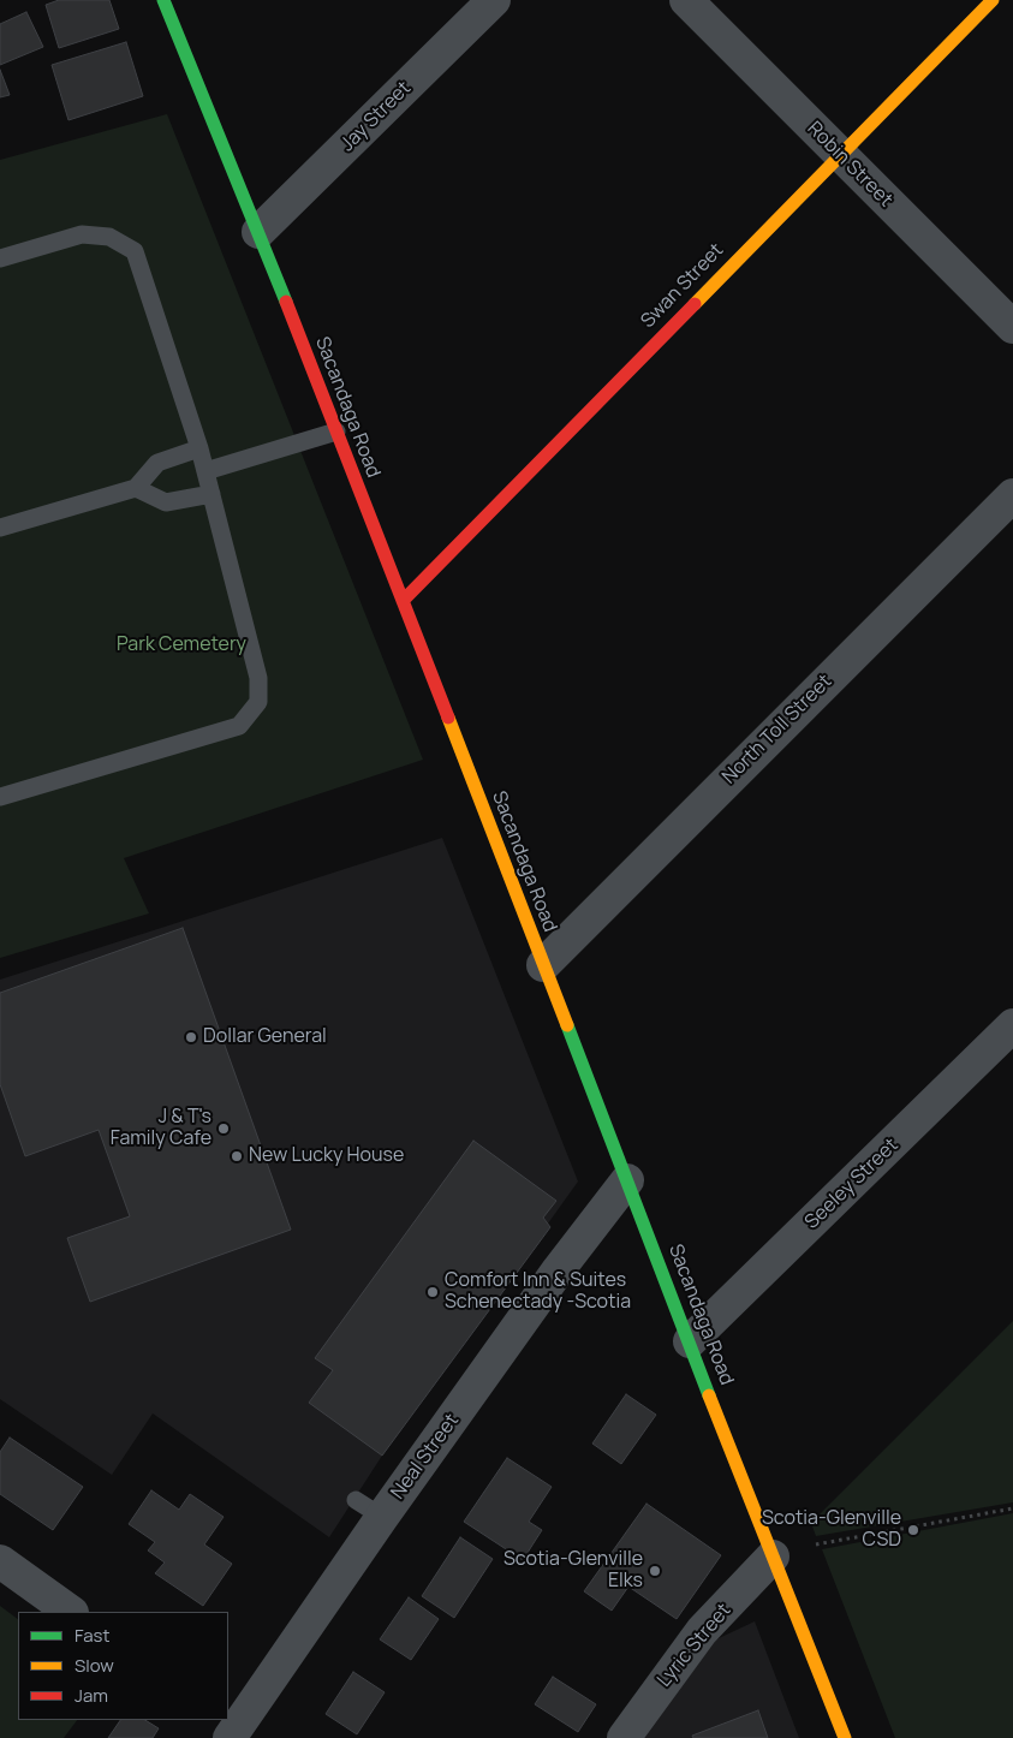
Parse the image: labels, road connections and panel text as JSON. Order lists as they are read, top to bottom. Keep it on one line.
{"streets":{"main road":["Swan Street","Sacandaga Road"],"street":["Jay Street","Robin Street","North Toll Street","Seeley Street","Neal Street","Lyric Street"]},"crossings":[["Jay Street","Sacandaga Road"],["Robin Street","Swan Street"],["Swan Street","Sacandaga Road"],["Sacandaga Road","North Toll Street"],["Sacandaga Road","Seeley Street"],["Sacandaga Road","Neal Street"],["Sacandaga Road","Lyric Street"]],"parks":["Park Cemetery"],"places":["Dollar General","J & T's Family Cafe","New Lucky House","Comfort Inn & Suites Schenectady -Scotia","Scotia-Glenville CSD","Scotia-Glenville Elks"],"legend":["Fast","Slow","Jam"]}
